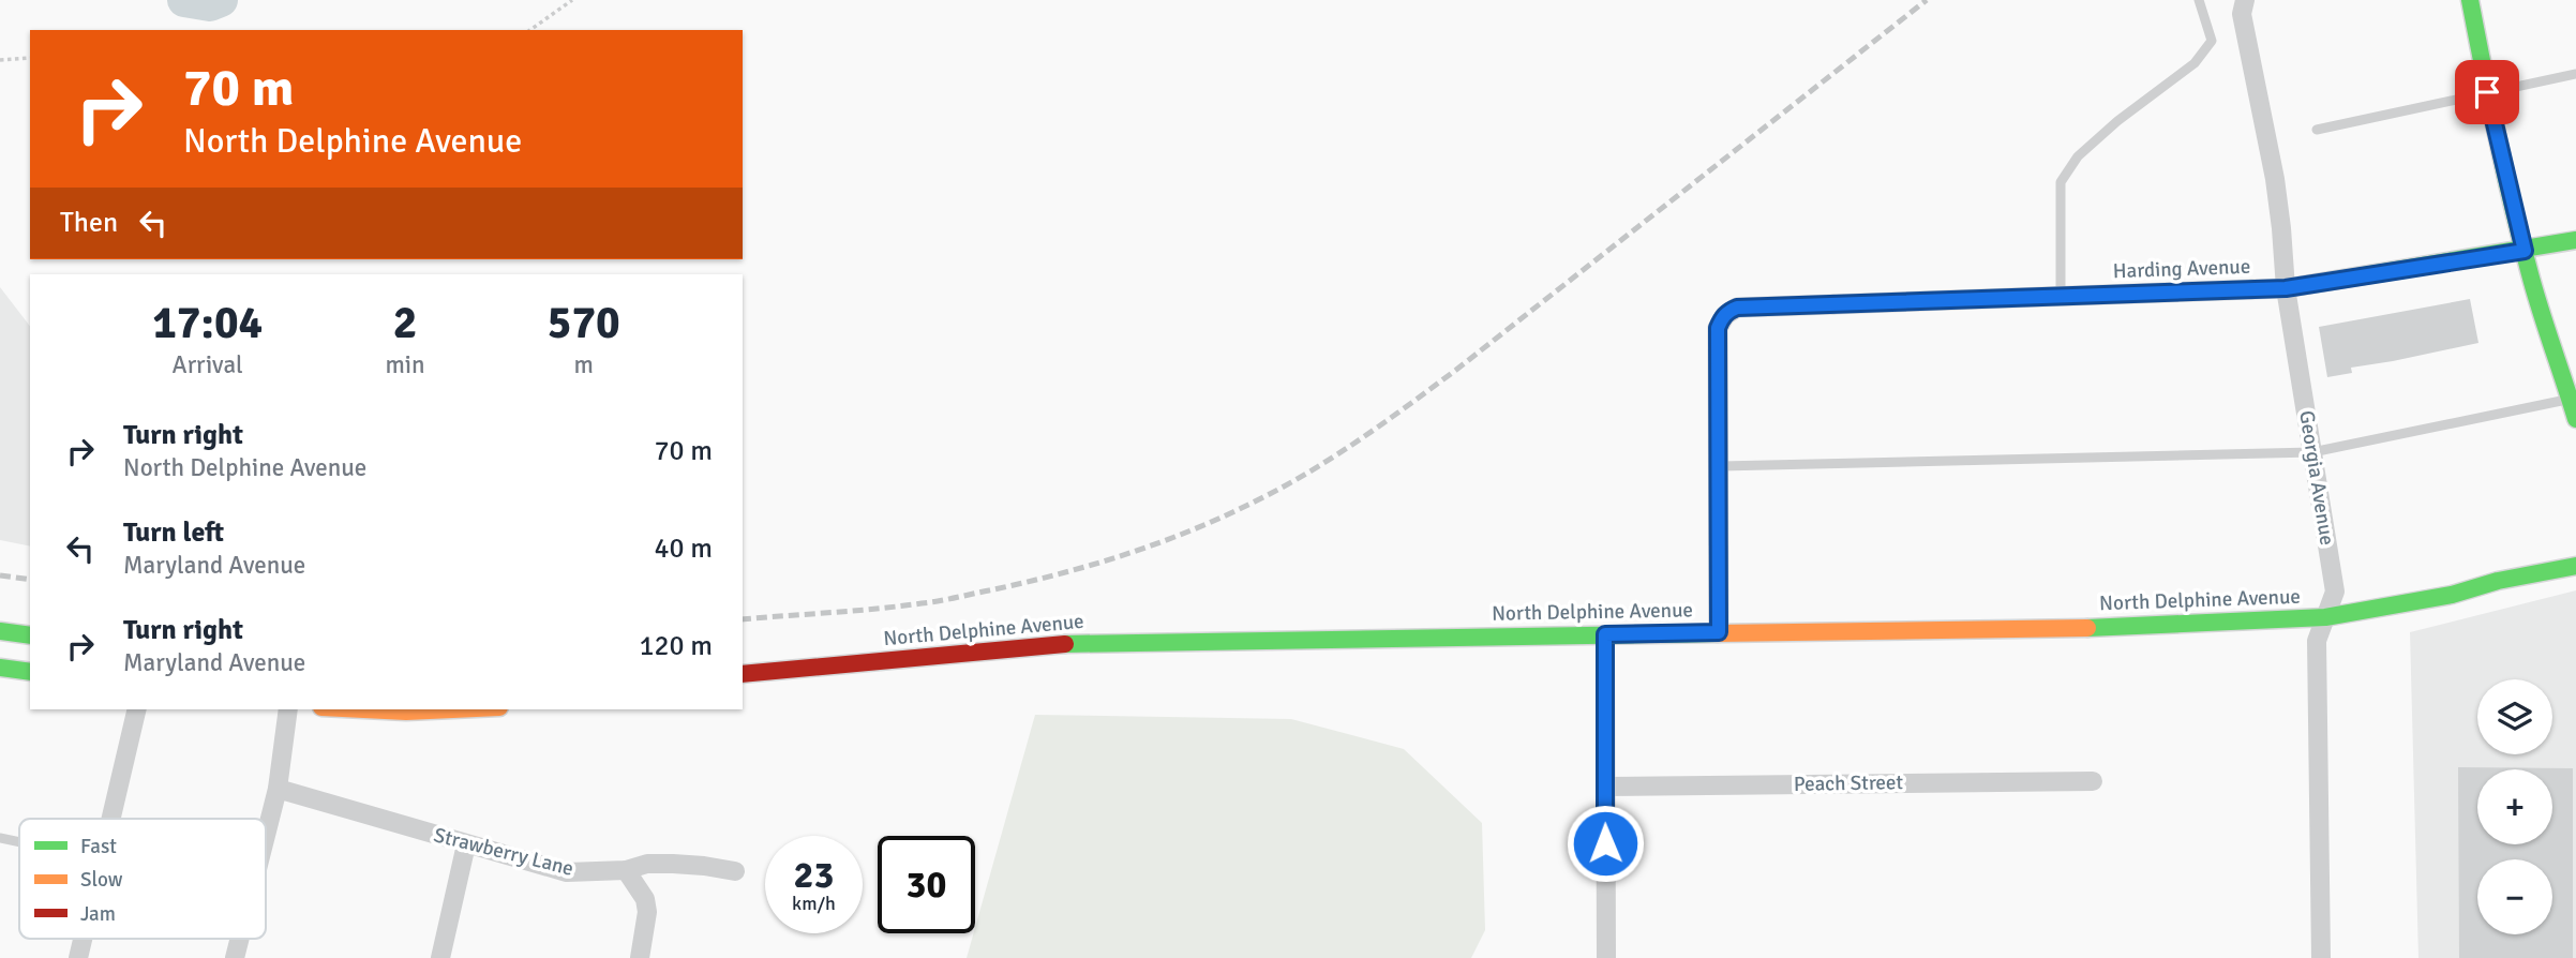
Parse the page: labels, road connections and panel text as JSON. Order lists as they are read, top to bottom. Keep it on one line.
{"streets":{"main road":["Harding Avenue","North Delphine Avenue"],"street":["Georgia Avenue","Peach Street","Strawberry Lane"]},"crossings":[["Harding Avenue","Georgia Avenue"],["Georgia Avenue","North Delphine Avenue"]],"legend":["Fast","Slow","Jam"],"page":{"turn":["70 m","North Delphine Avenue"],"then":"Then","eta":["17:04","Arrival","2","min","570","m"],"list":[{"name":"Turn right","note":"North Delphine Avenue","value":"70 m"},{"name":"Turn left","note":"Maryland Avenue","value":"40 m"},{"name":"Turn right","note":"Maryland Avenue","value":"120 m"}],"map_buttons":["+","−"],"speed":"23 km/h","limit":"30"}}
